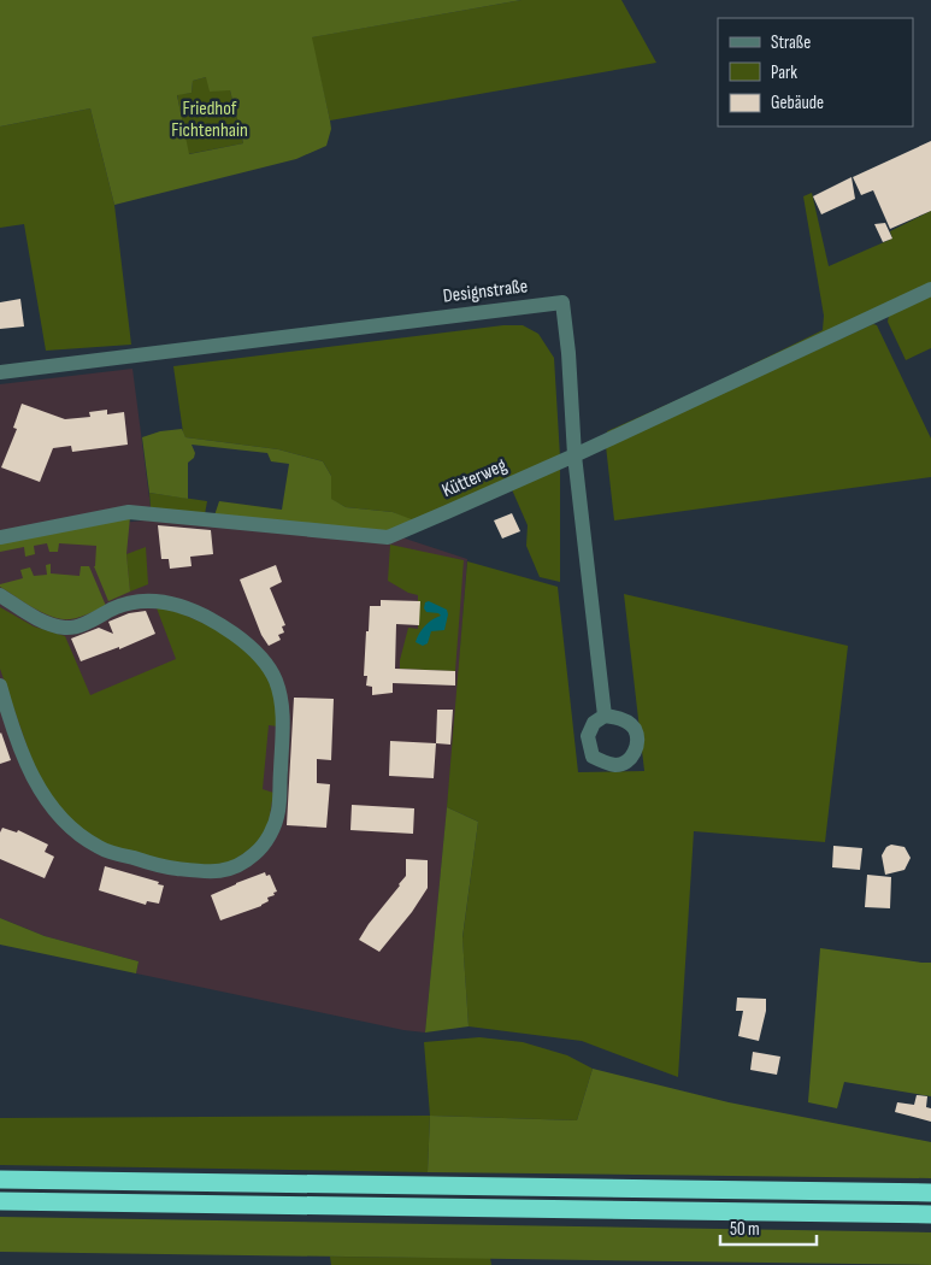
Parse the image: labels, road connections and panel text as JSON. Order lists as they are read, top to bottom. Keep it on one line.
{"streets":{"street":["Designstraße","Kütterweg"]},"crossings":[["Designstraße","Kütterweg"]],"parks":["Friedhof Fichtenhain"],"legend":["Straße","Park","Gebäude"],"scale_bar":"50 m"}
